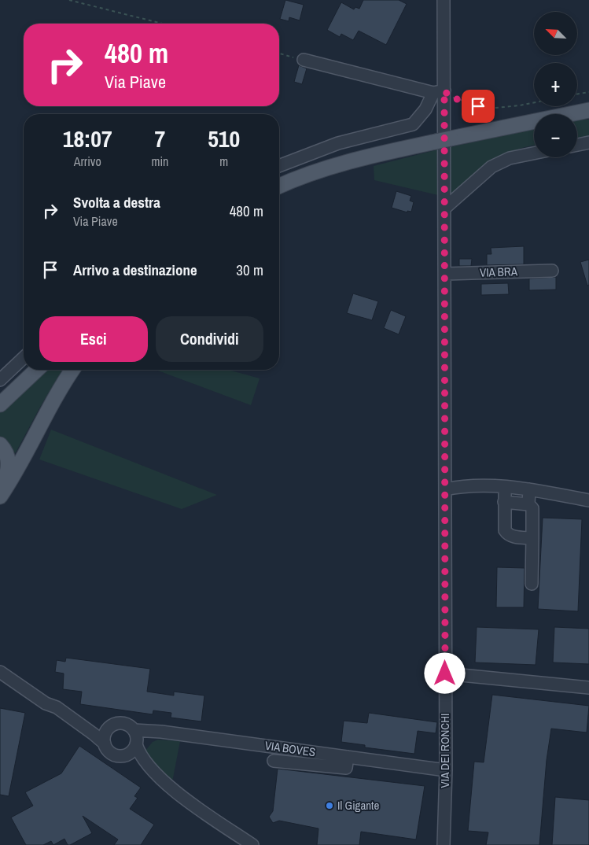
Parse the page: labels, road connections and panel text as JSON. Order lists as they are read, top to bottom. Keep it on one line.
{"streets":{"street":["VIA BRA","VIA BOVES","VIA DEI RONCHI"]},"crossings":[["VIA BRA","VIA DEI RONCHI"],["VIA BOVES","VIA DEI RONCHI"]],"places":["Il Gigante"],"north":"top left","page":{"map_buttons":["+","−"],"turn":["480 m","Via Piave"],"eta":["18:07","Arrivo","7","min","510","m"],"list":[{"name":"Svolta a destra","note":"Via Piave","value":"480 m"},{"name":"Arrivo a destinazione","value":"30 m"}],"buttons":["Esci","Condividi"]}}
